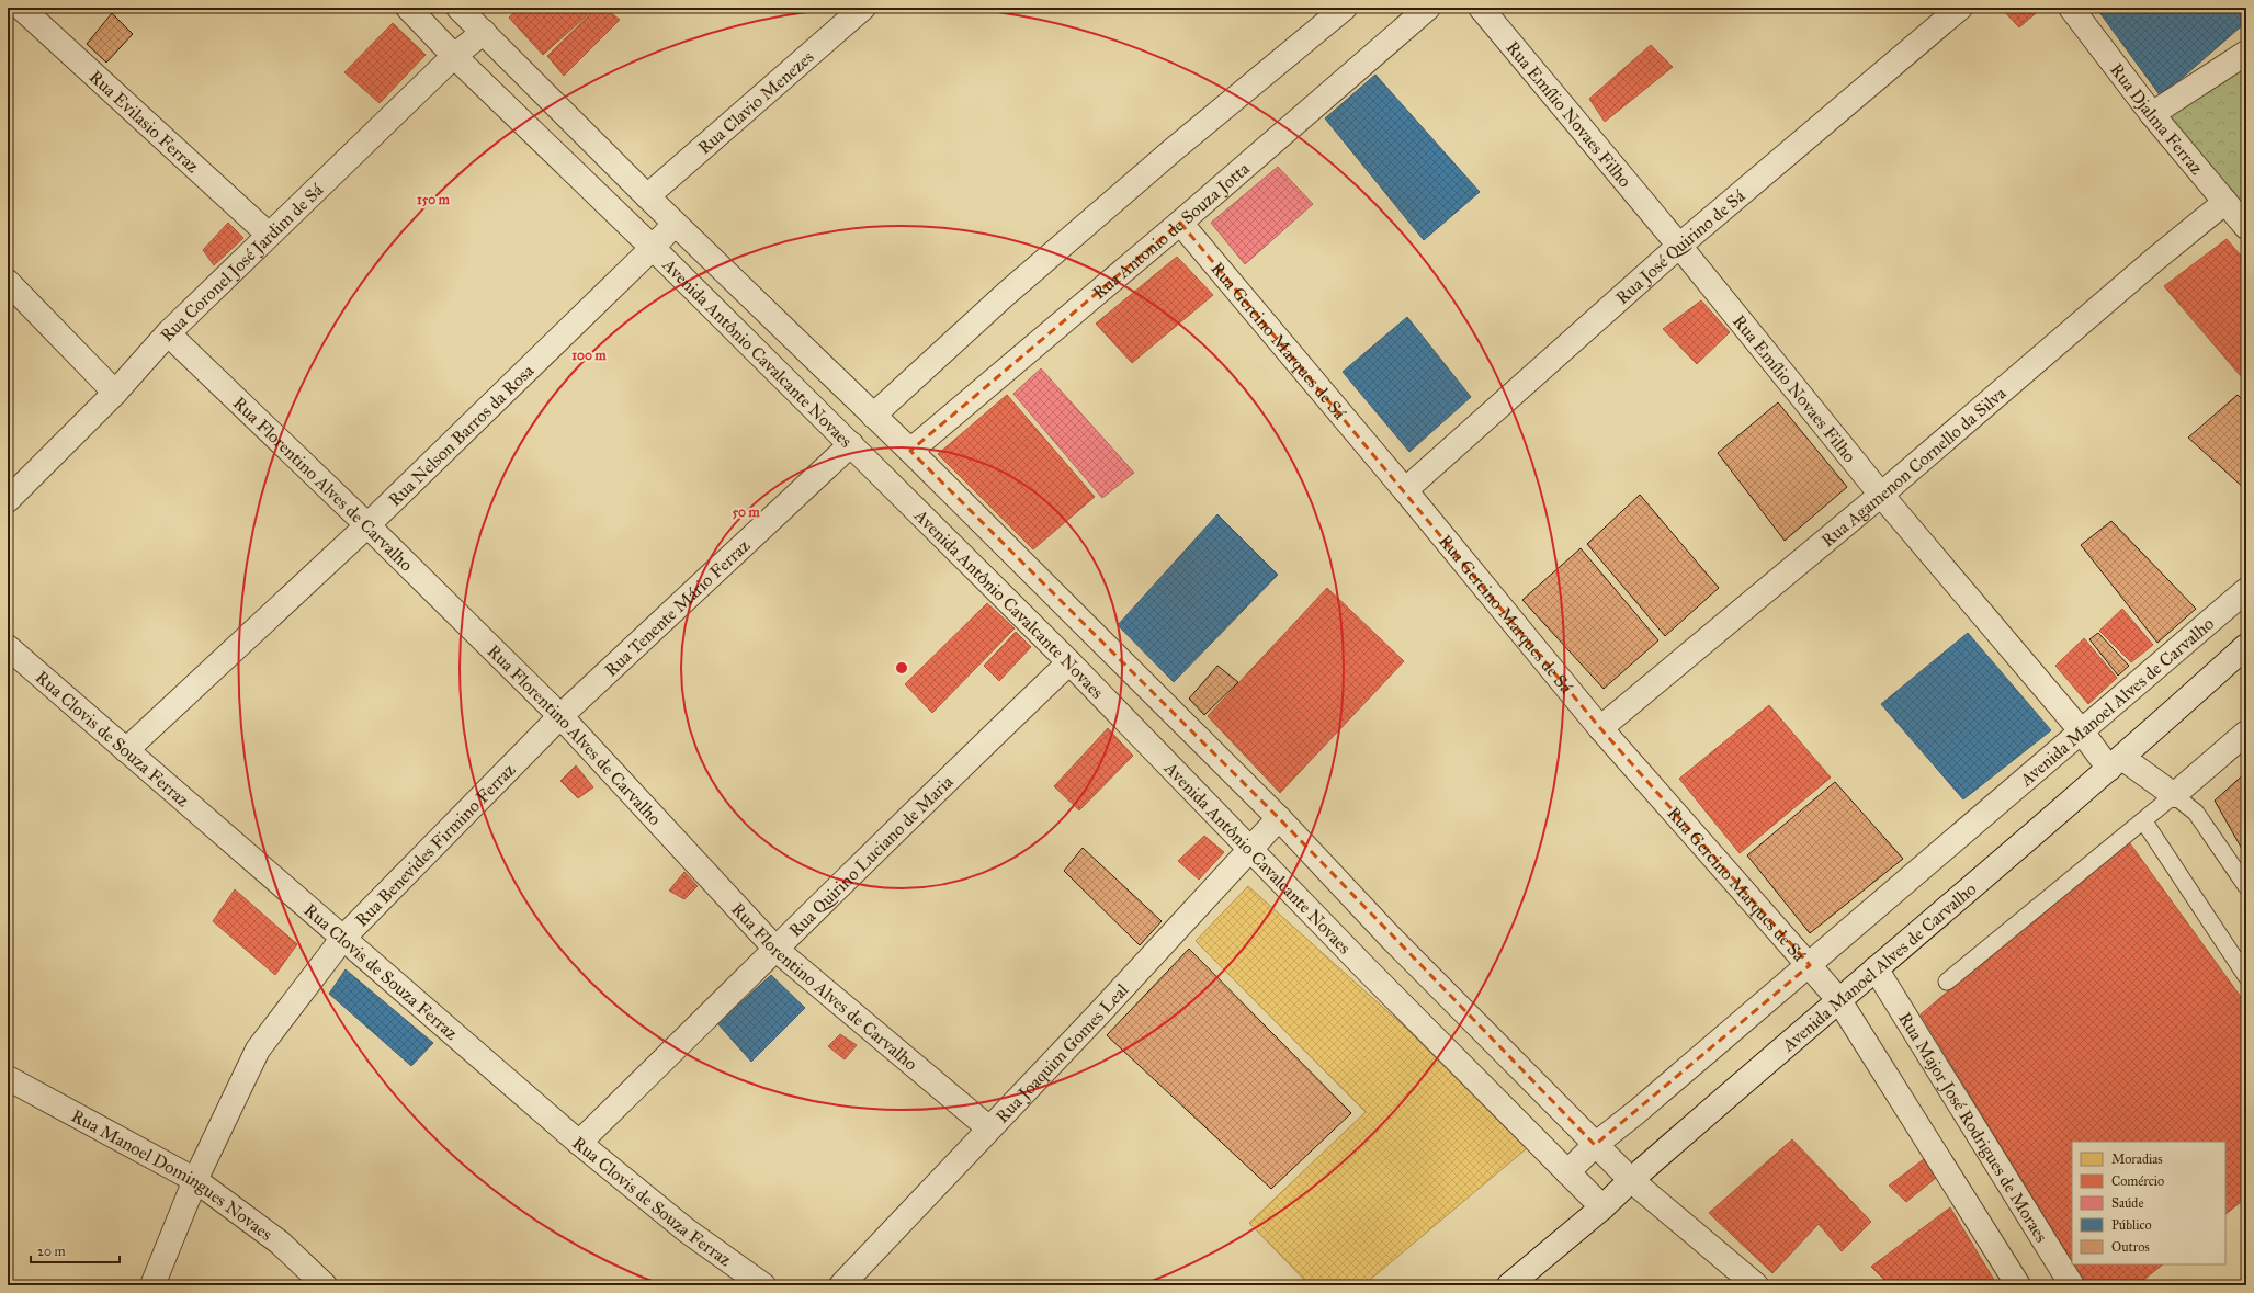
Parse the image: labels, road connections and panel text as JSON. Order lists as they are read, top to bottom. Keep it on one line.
{"streets":{"street":["Rua Clavio Menezes","Rua Emílio Novaes Filho","Rua Djalma Ferraz","Rua Evilasio Ferraz","Rua Antonio de Souza Jotta","Rua José Quirino de Sá","Rua Coronel José Jardim de Sá","Rua Gercino Marques de Sá","Avenida Antônio Cavalcante Novaes","Rua Nelson Barros da Rosa","Rua Agamenon Cornello da Silva","Rua Florentino Alves de Carvalho","Rua Tenente Mário Ferraz","Avenida Manoel Alves de Carvalho","Rua Clovis de Souza Ferraz","Rua Benevides Firmino Ferraz","Rua Quirino Luciano de Maria","Rua Joaquim Gomes Leal","Rua Major José Rodrigues de Moraes","Rua Manoel Domingues Novaes"]},"crossings":[["Rua Emílio Novaes Filho","Rua José Quirino de Sá"],["Rua Emílio Novaes Filho","Rua Agamenon Cornello da Silva"],["Rua Emílio Novaes Filho","Avenida Manoel Alves de Carvalho"],["Rua Djalma Ferraz","Rua Agamenon Cornello da Silva"],["Rua Evilasio Ferraz","Rua Coronel José Jardim de Sá"],["Rua Antonio de Souza Jotta","Rua Gercino Marques de Sá"],["Rua José Quirino de Sá","Rua Gercino Marques de Sá"],["Rua Coronel José Jardim de Sá","Avenida Antônio Cavalcante Novaes"],["Rua Coronel José Jardim de Sá","Rua Florentino Alves de Carvalho"],["Rua Gercino Marques de Sá","Rua Agamenon Cornello da Silva"],["Rua Gercino Marques de Sá","Avenida Manoel Alves de Carvalho"],["Avenida Antônio Cavalcante Novaes","Rua Nelson Barros da Rosa"],["Avenida Antônio Cavalcante Novaes","Rua Tenente Mário Ferraz"],["Avenida Antônio Cavalcante Novaes","Avenida Manoel Alves de Carvalho"],["Avenida Antônio Cavalcante Novaes","Rua Quirino Luciano de Maria"],["Avenida Antônio Cavalcante Novaes","Rua Joaquim Gomes Leal"],["Rua Nelson Barros da Rosa","Rua Florentino Alves de Carvalho"],["Rua Nelson Barros da Rosa","Rua Clovis de Souza Ferraz"],["Rua Florentino Alves de Carvalho","Rua Tenente Mário Ferraz"],["Rua Florentino Alves de Carvalho","Rua Benevides Firmino Ferraz"],["Rua Florentino Alves de Carvalho","Rua Quirino Luciano de Maria"],["Rua Florentino Alves de Carvalho","Rua Joaquim Gomes Leal"],["Rua Tenente Mário Ferraz","Rua Benevides Firmino Ferraz"],["Avenida Manoel Alves de Carvalho","Rua Major José Rodrigues de Moraes"],["Rua Clovis de Souza Ferraz","Rua Benevides Firmino Ferraz"],["Rua Clovis de Souza Ferraz","Rua Quirino Luciano de Maria"],["Rua Benevides Firmino Ferraz","Rua Manoel Domingues Novaes"]],"legend":["Moradias","Comércio","Saúde","Público","Outros"],"scale_bar":"20 m","rings":["150 m","100 m","50 m"]}
